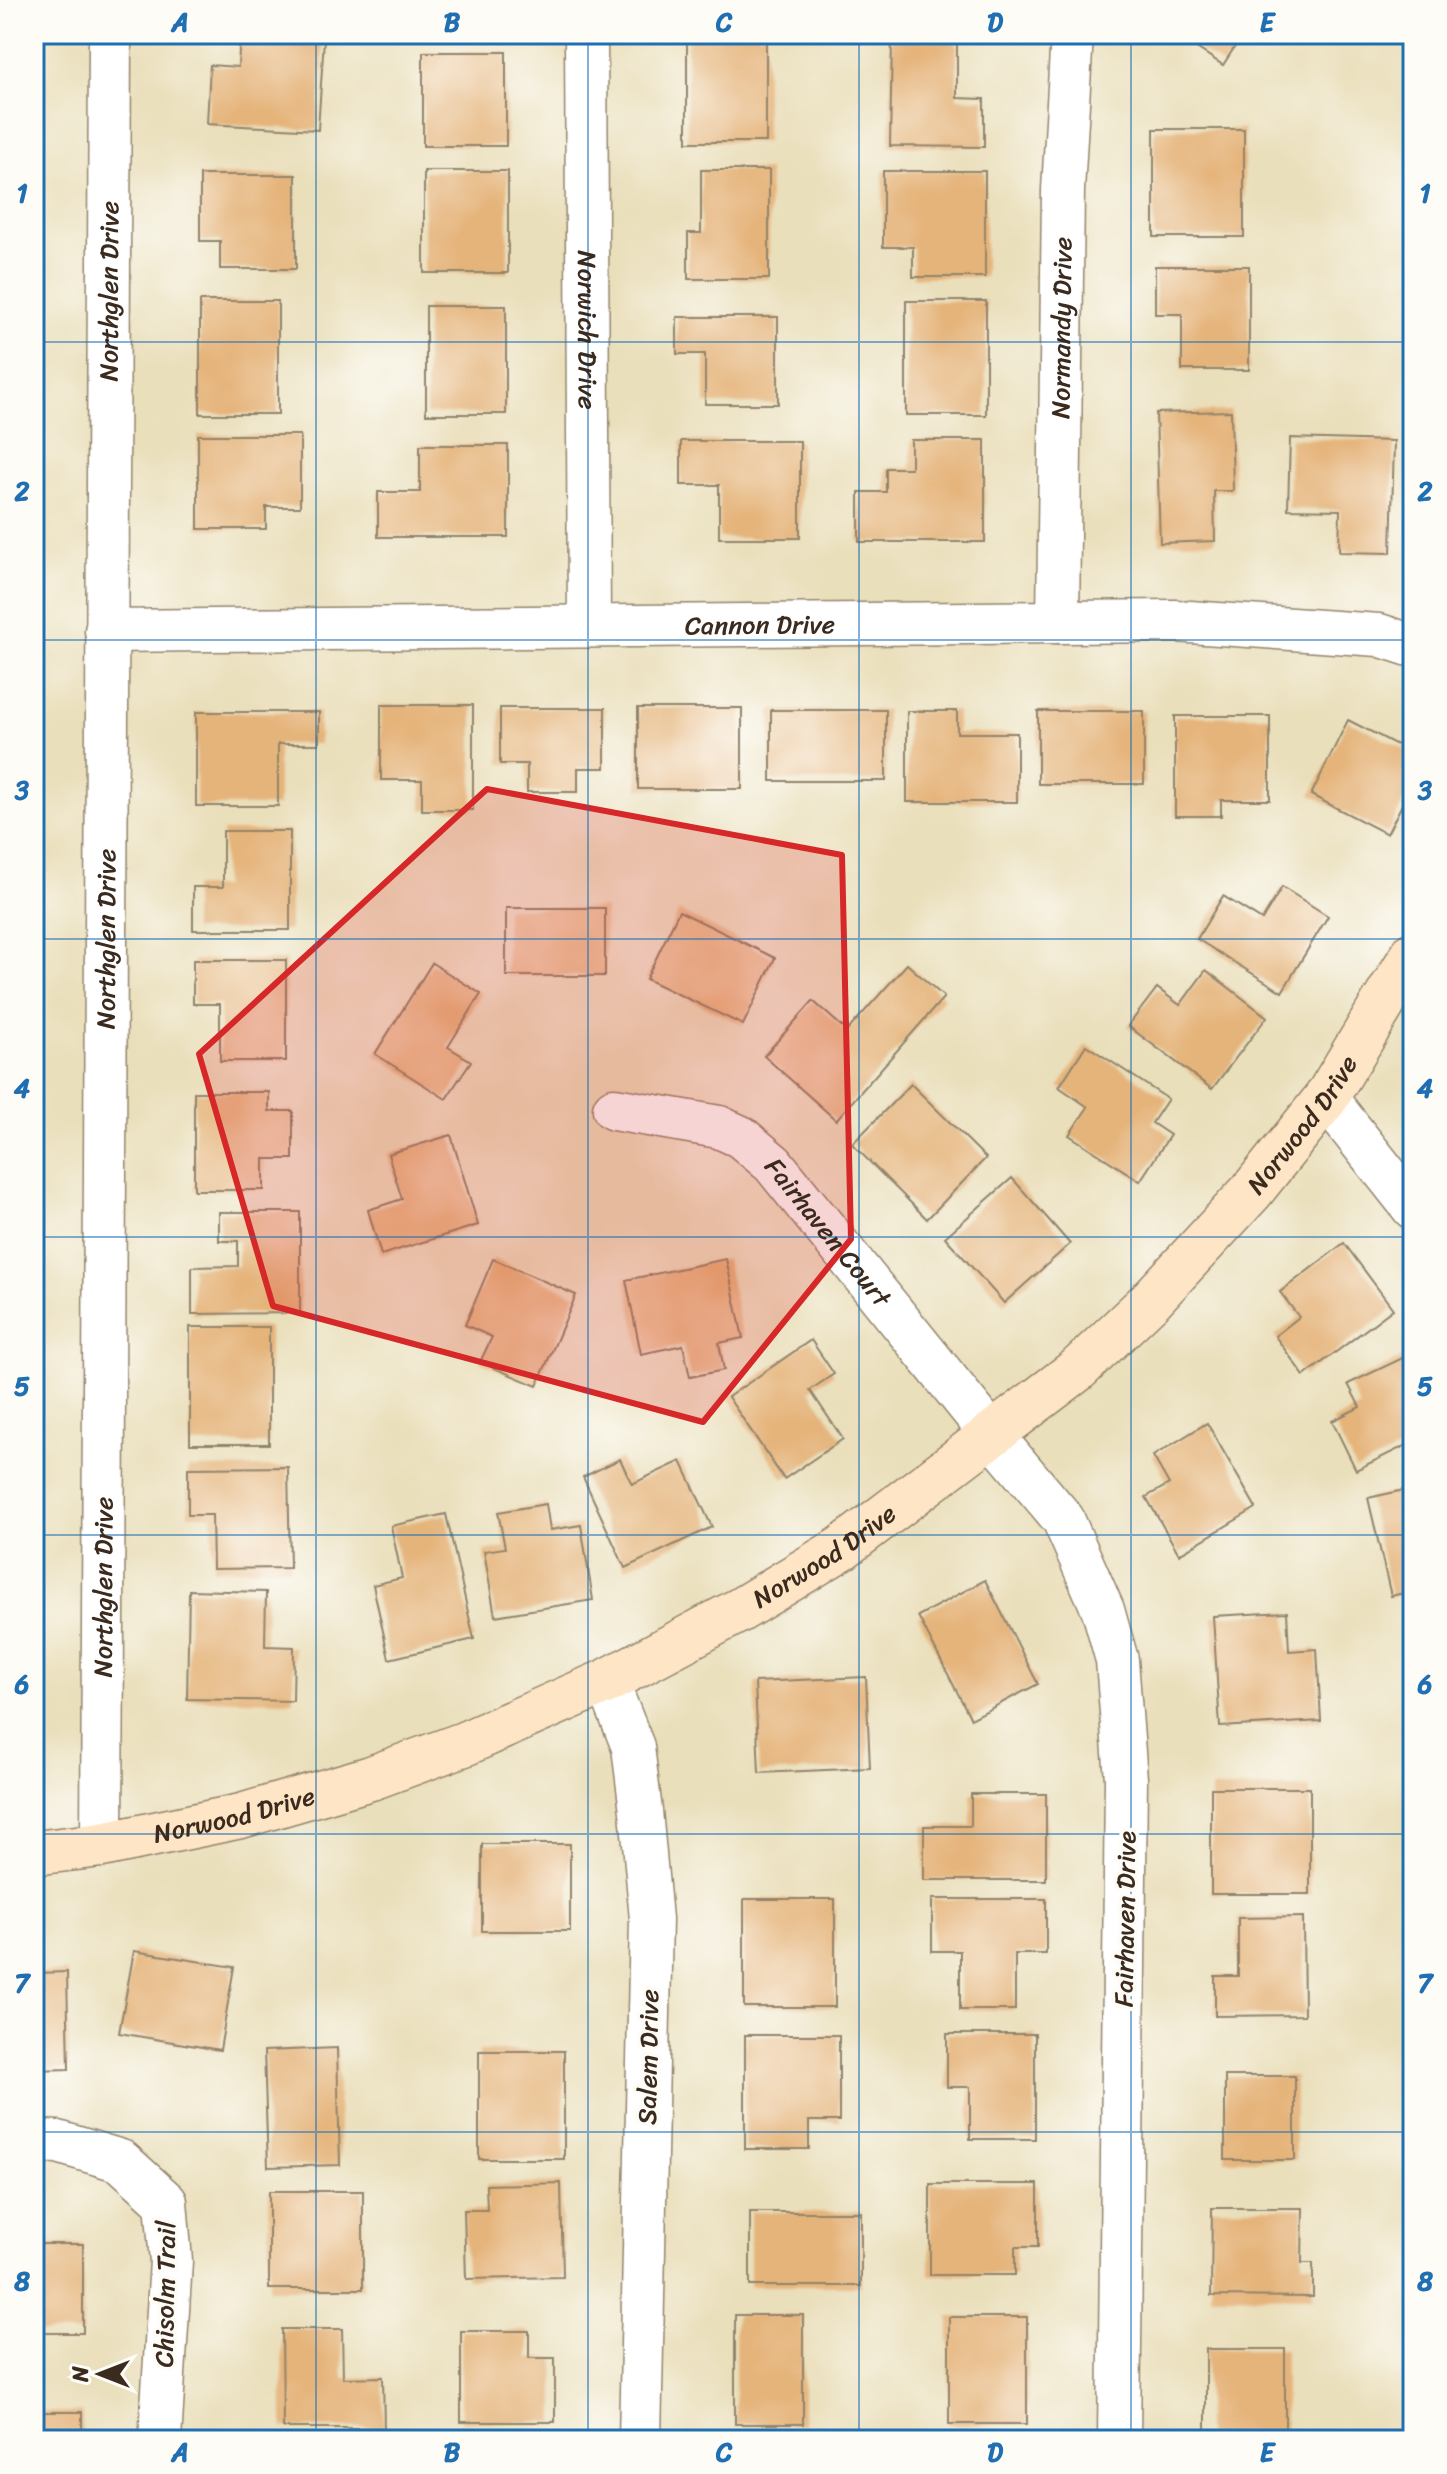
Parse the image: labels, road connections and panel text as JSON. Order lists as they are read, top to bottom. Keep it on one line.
{"streets":{"main road":["Norwood Drive"],"street":["Northglen Drive","Normandy Drive","Norwich Drive","Cannon Drive","Fairhaven Court","Fairhaven Drive","Salem Drive","Chisolm Trail"]},"crossings":[["Northglen Drive","Cannon Drive"],["Northglen Drive","Norwood Drive"],["Normandy Drive","Cannon Drive"],["Norwich Drive","Cannon Drive"],["Norwood Drive","Fairhaven Court"],["Norwood Drive","Fairhaven Drive"],["Norwood Drive","Salem Drive"],["Fairhaven Court","Fairhaven Drive"]],"north":"left","grid":{"columns":["A","B","C","D","E"],"rows":["1","2","3","4","5","6","7","8"]}}
